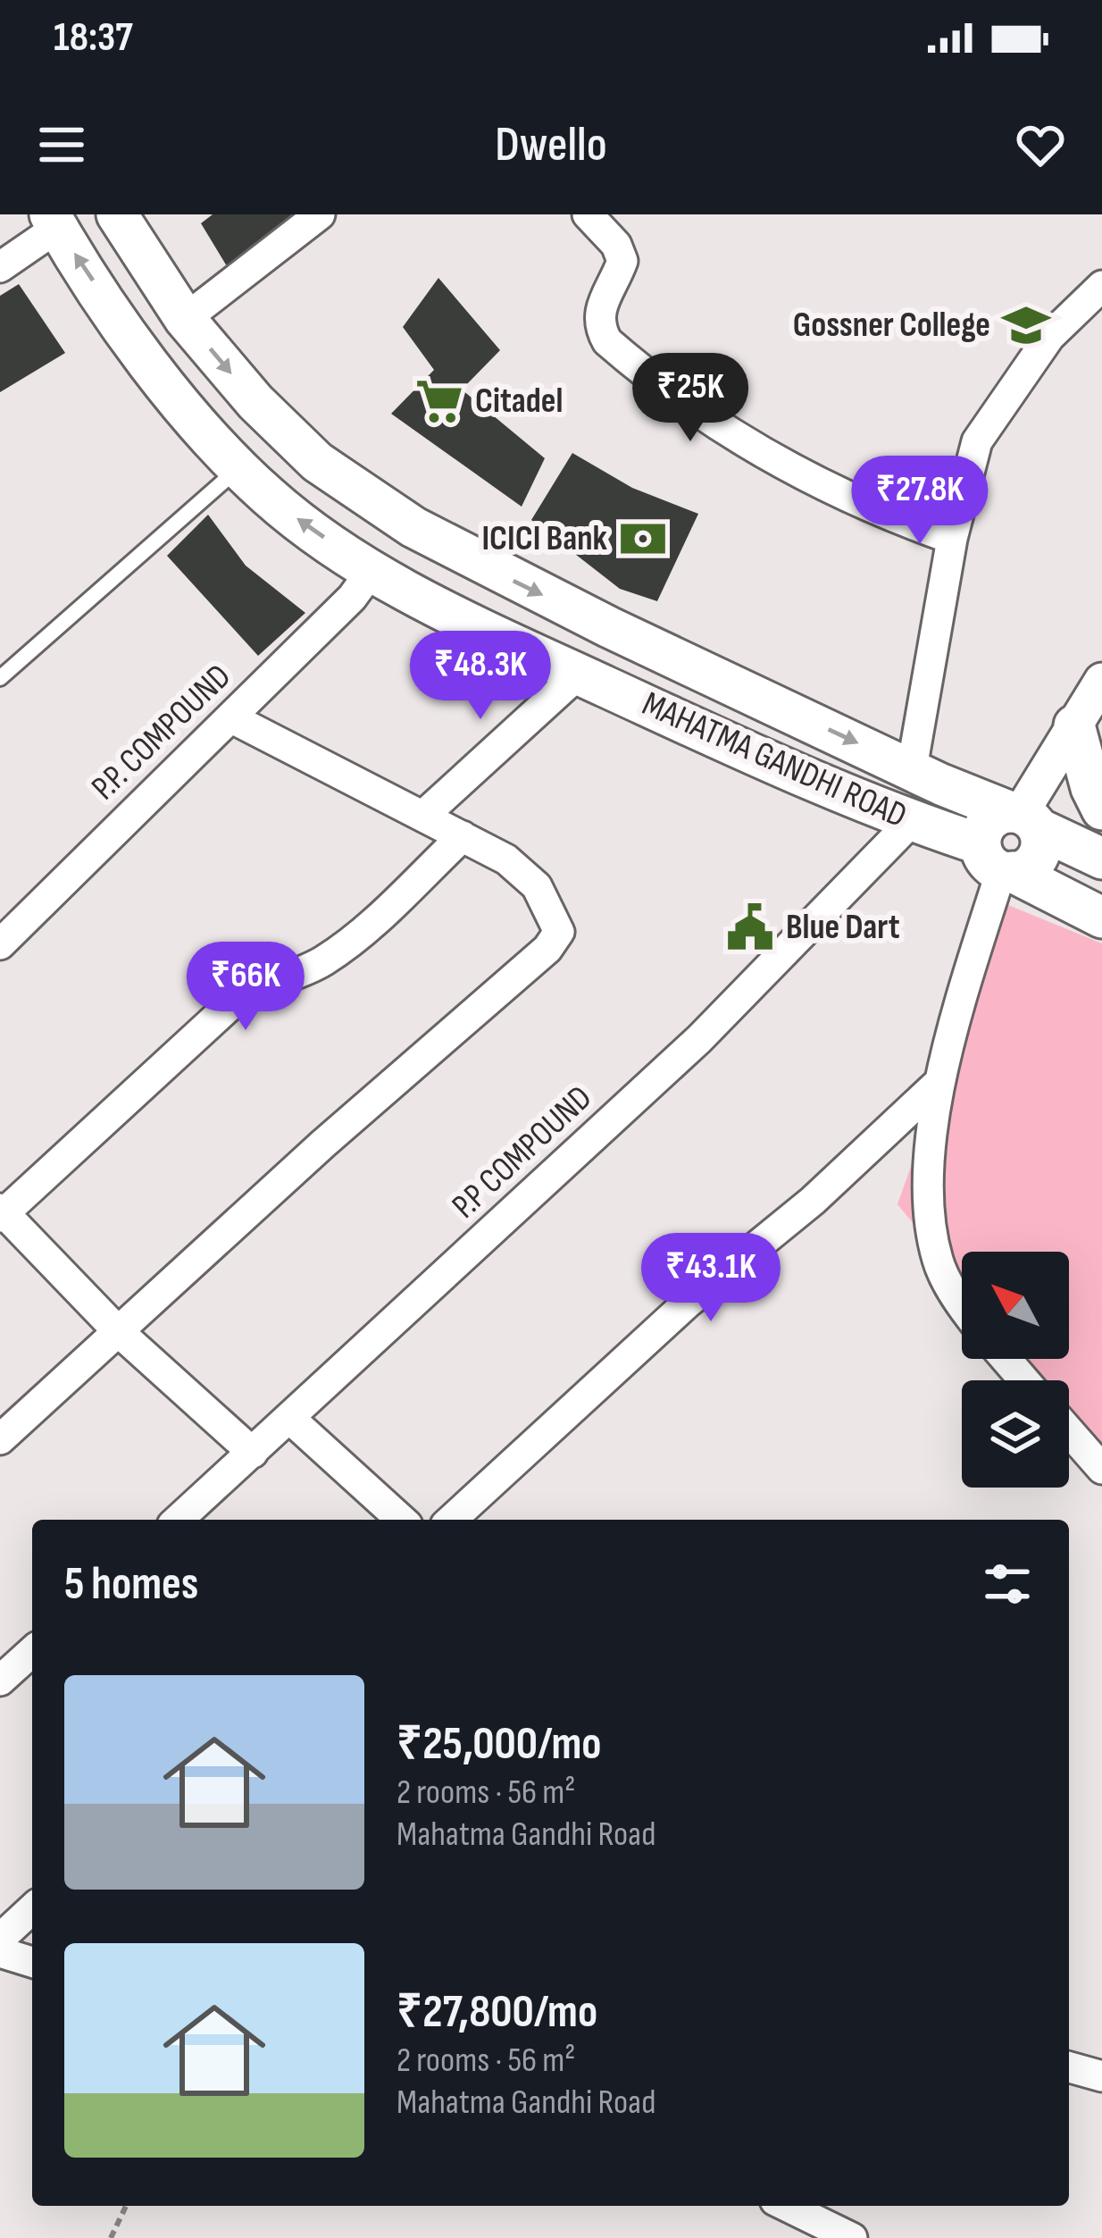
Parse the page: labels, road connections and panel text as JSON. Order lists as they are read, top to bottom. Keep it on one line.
{"streets":{"main road":["MAHATMA GANDHI ROAD"],"street":["P.P. COMPOUND","P.P COMPOUND"]},"crossings":[["P.P. COMPOUND","MAHATMA GANDHI ROAD"],["MAHATMA GANDHI ROAD","P.P COMPOUND"]],"places":{"school or university":["Gossner College"],"supermarket":["Citadel"],"bank":["ICICI Bank"],"public building":["Blue Dart"]},"north":"top left","page":{"status":"18:37","header":"Dwello","price":["₹25K","₹27.8K","₹48.3K","₹66K","₹43.1K"],"heading":"5 homes","list":[{"name":"₹25,000/mo","note":"2 rooms · 56 m² · Mahatma Gandhi Road"},{"name":"₹27,800/mo","note":"2 rooms · 56 m² · Mahatma Gandhi Road"}]}}
